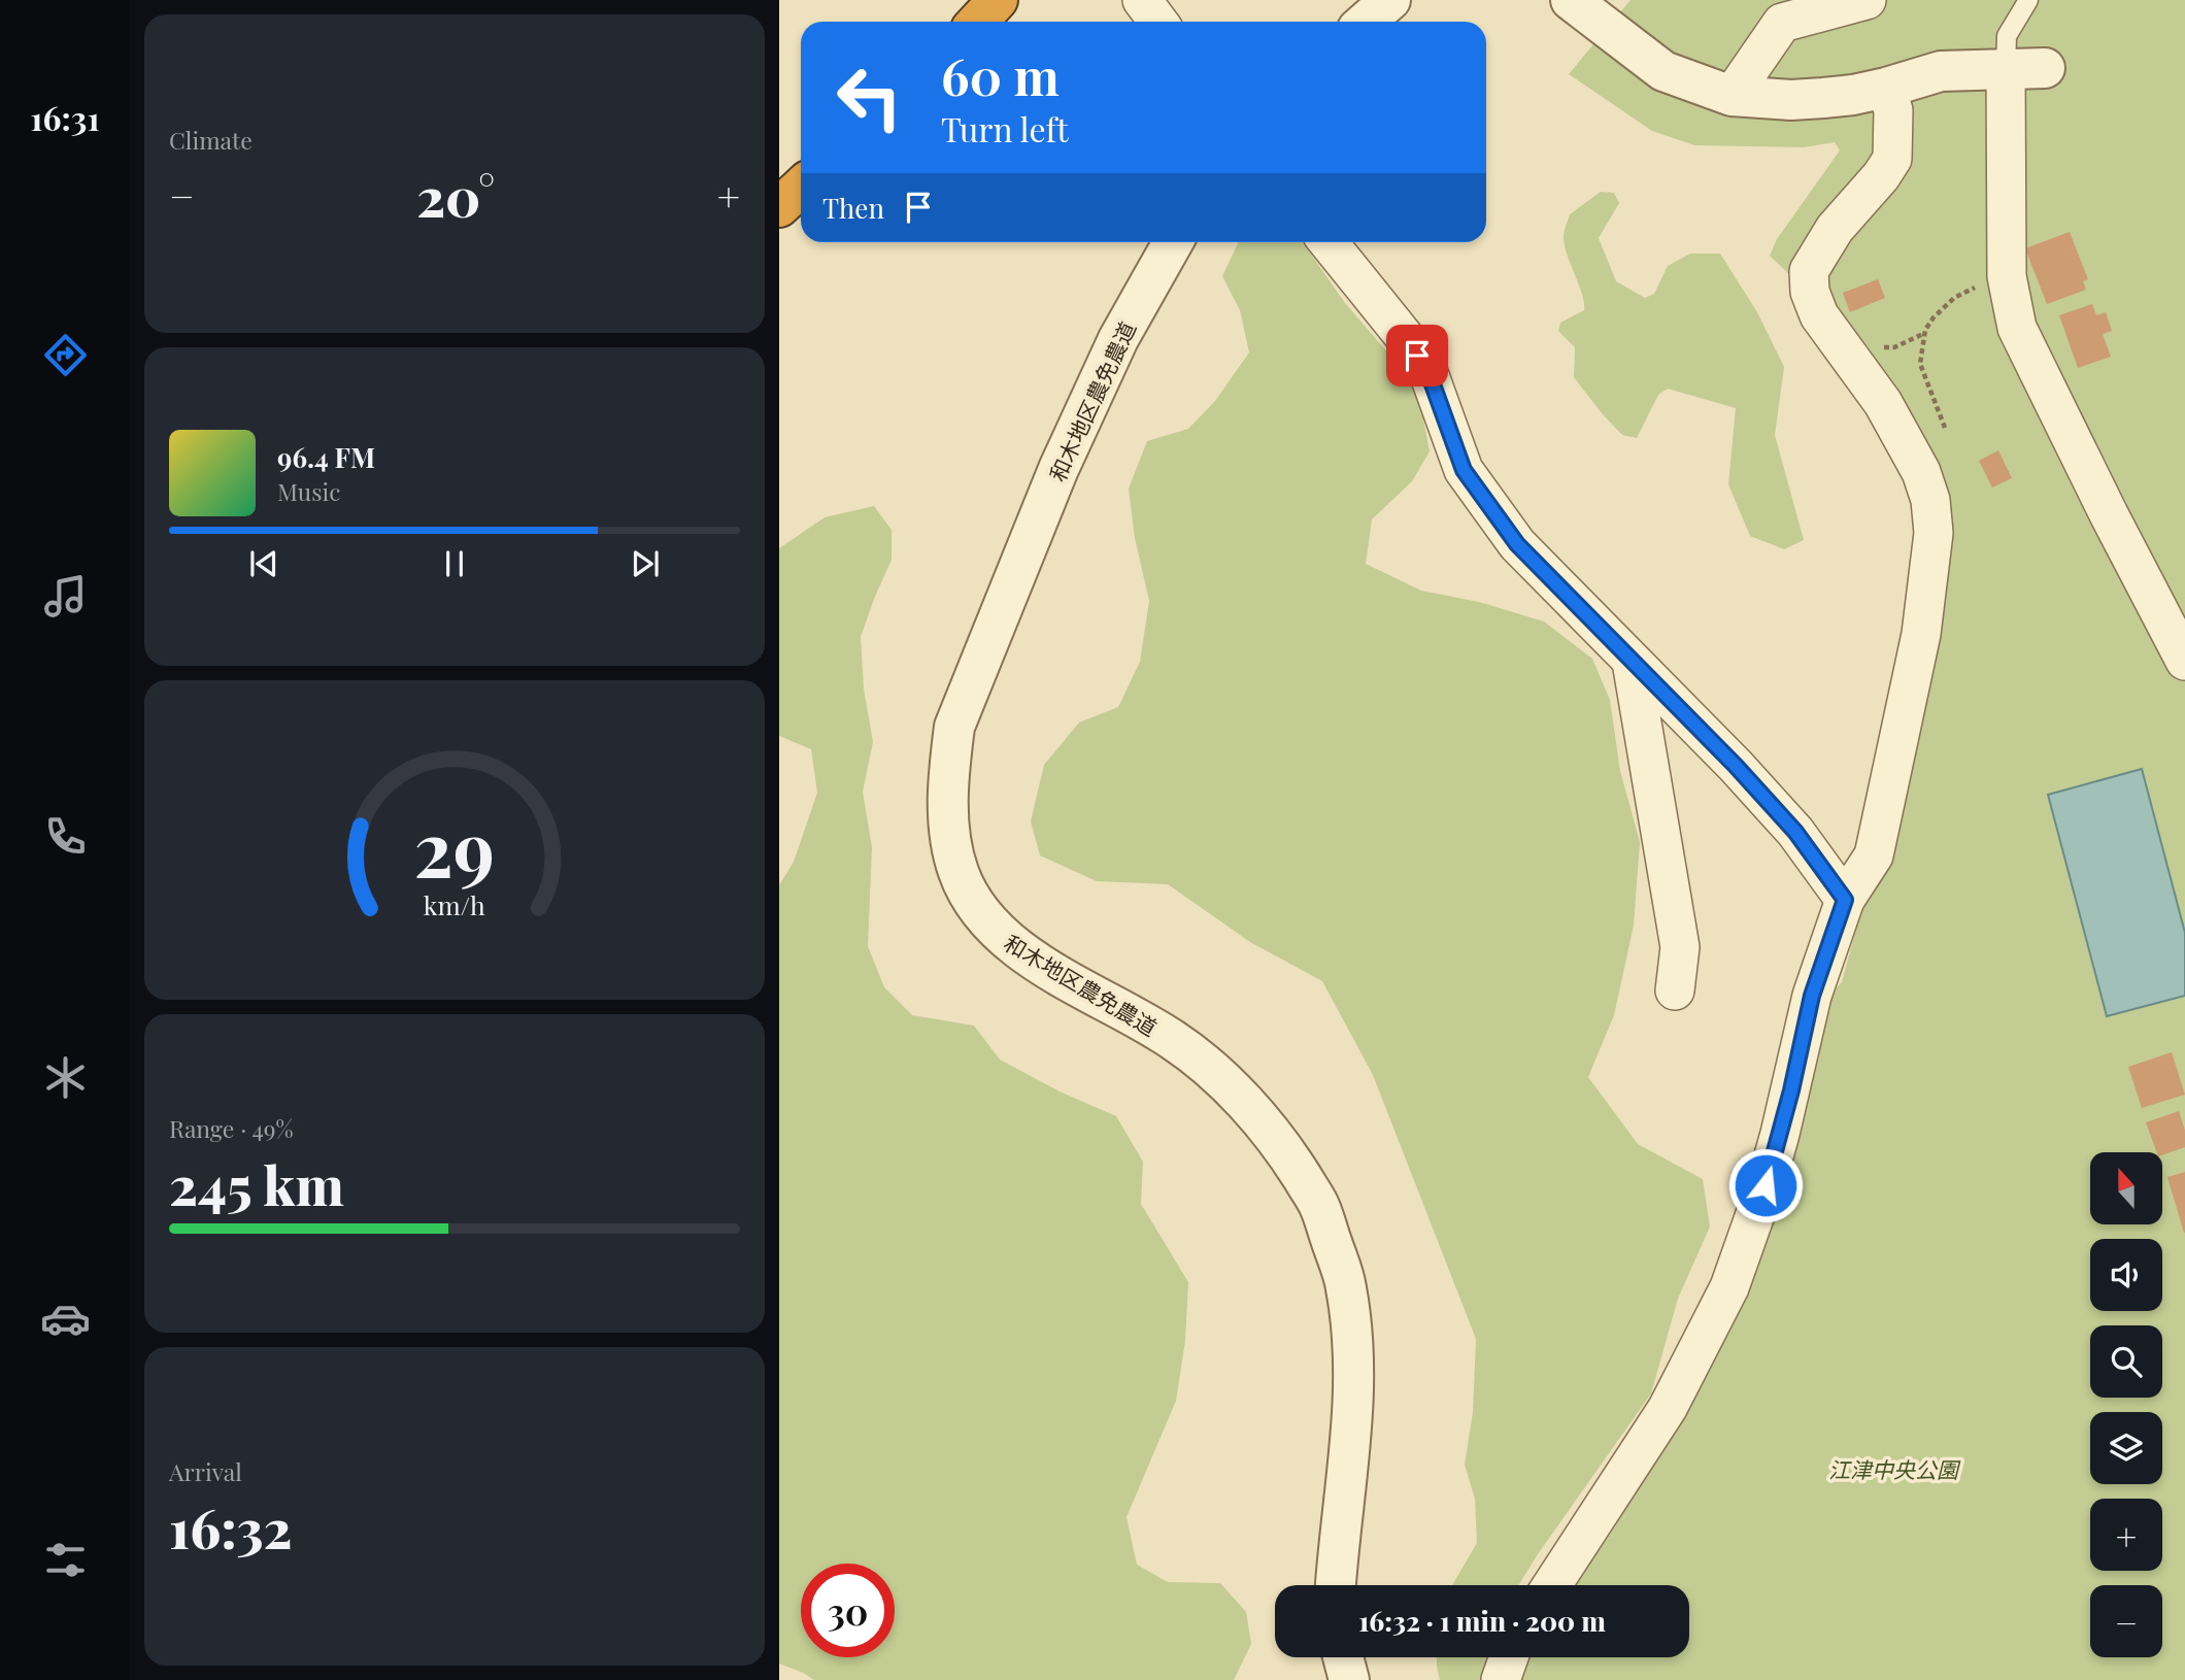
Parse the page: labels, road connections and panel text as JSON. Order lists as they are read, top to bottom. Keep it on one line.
{"streets":{"street":["和木地区農免農道"]},"parks":["江津中央公園"],"north":"top","page":{"tabs":"16:31","tile":["Climate",["Range · 49%","245 km"],["Arrival","16:32"]],"turn":["60 m","Turn left"],"heat":["−","20°","+"],"then":"Then","song":["96.4 FM","Music"],"map_buttons":["+","−"],"limit":"30","trip":"16:32 · 1 min · 200 m","gauge":["29","km/h"]}}
